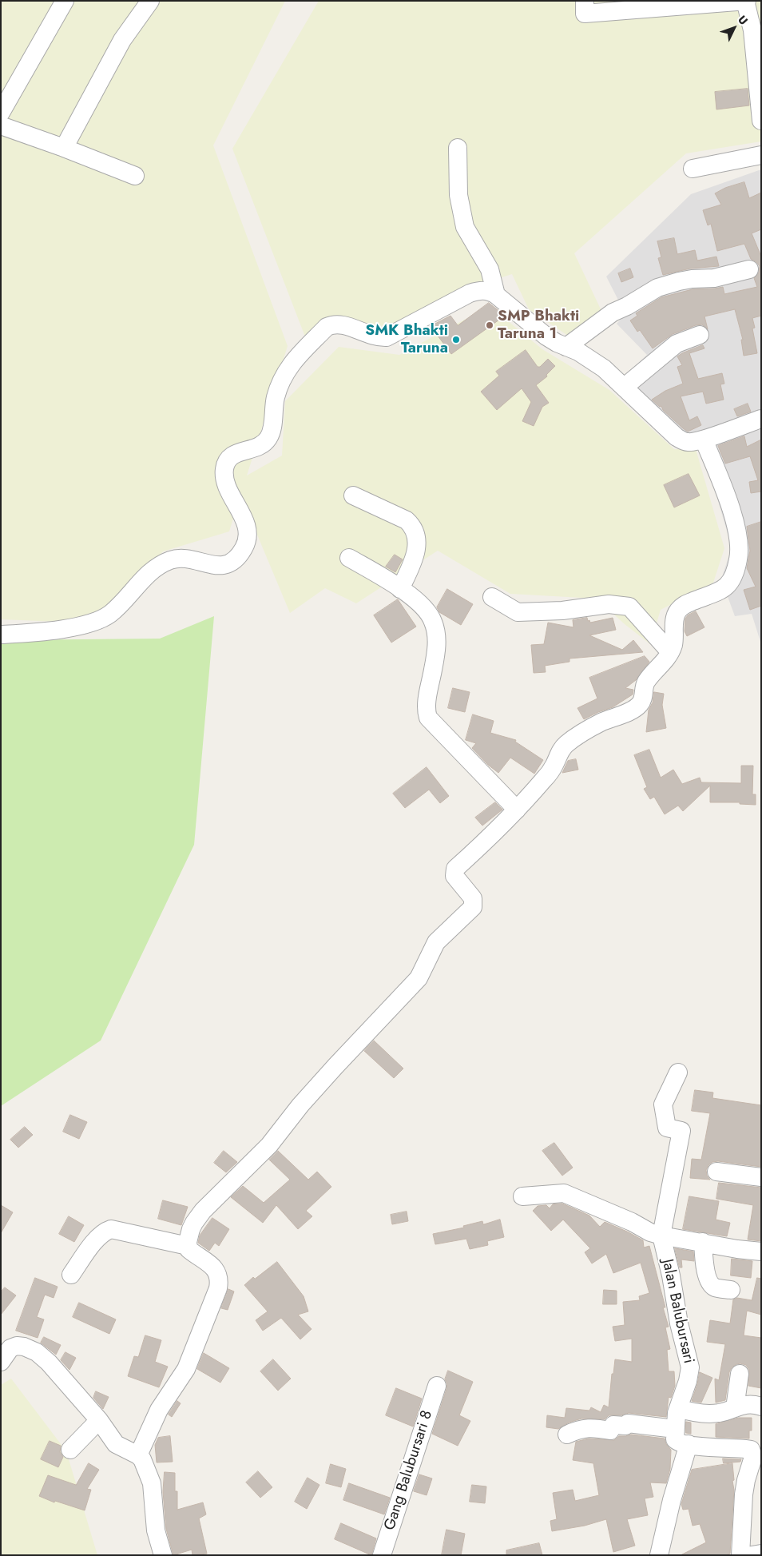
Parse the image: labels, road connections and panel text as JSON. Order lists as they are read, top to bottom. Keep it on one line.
{"streets":{"street":["Jalan Balubursari","Gang Balubursari 8"]},"places":["SMP Bhakti Taruna 1","SMK Bhakti Taruna"],"north":"top right"}
